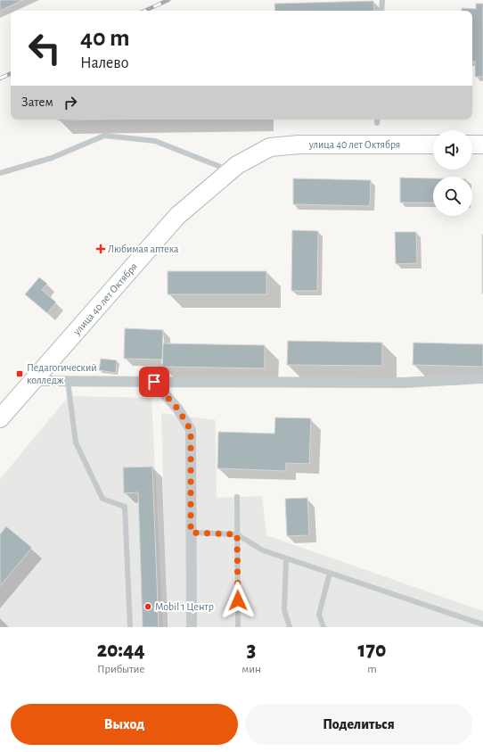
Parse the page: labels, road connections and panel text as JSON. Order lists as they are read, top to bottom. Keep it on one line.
{"streets":{"main road":["улица 40 лет Октября"]},"places":{"health":["Любимая аптека"],"transit":["Педагогический колледж"],"other":["Mobil 1 Центр"]},"page":{"turn":["40 m","Налево"],"then":"Затем","eta":["20:44","Прибытие","3","мин","170","m"],"buttons":["Выход","Поделиться"]}}
